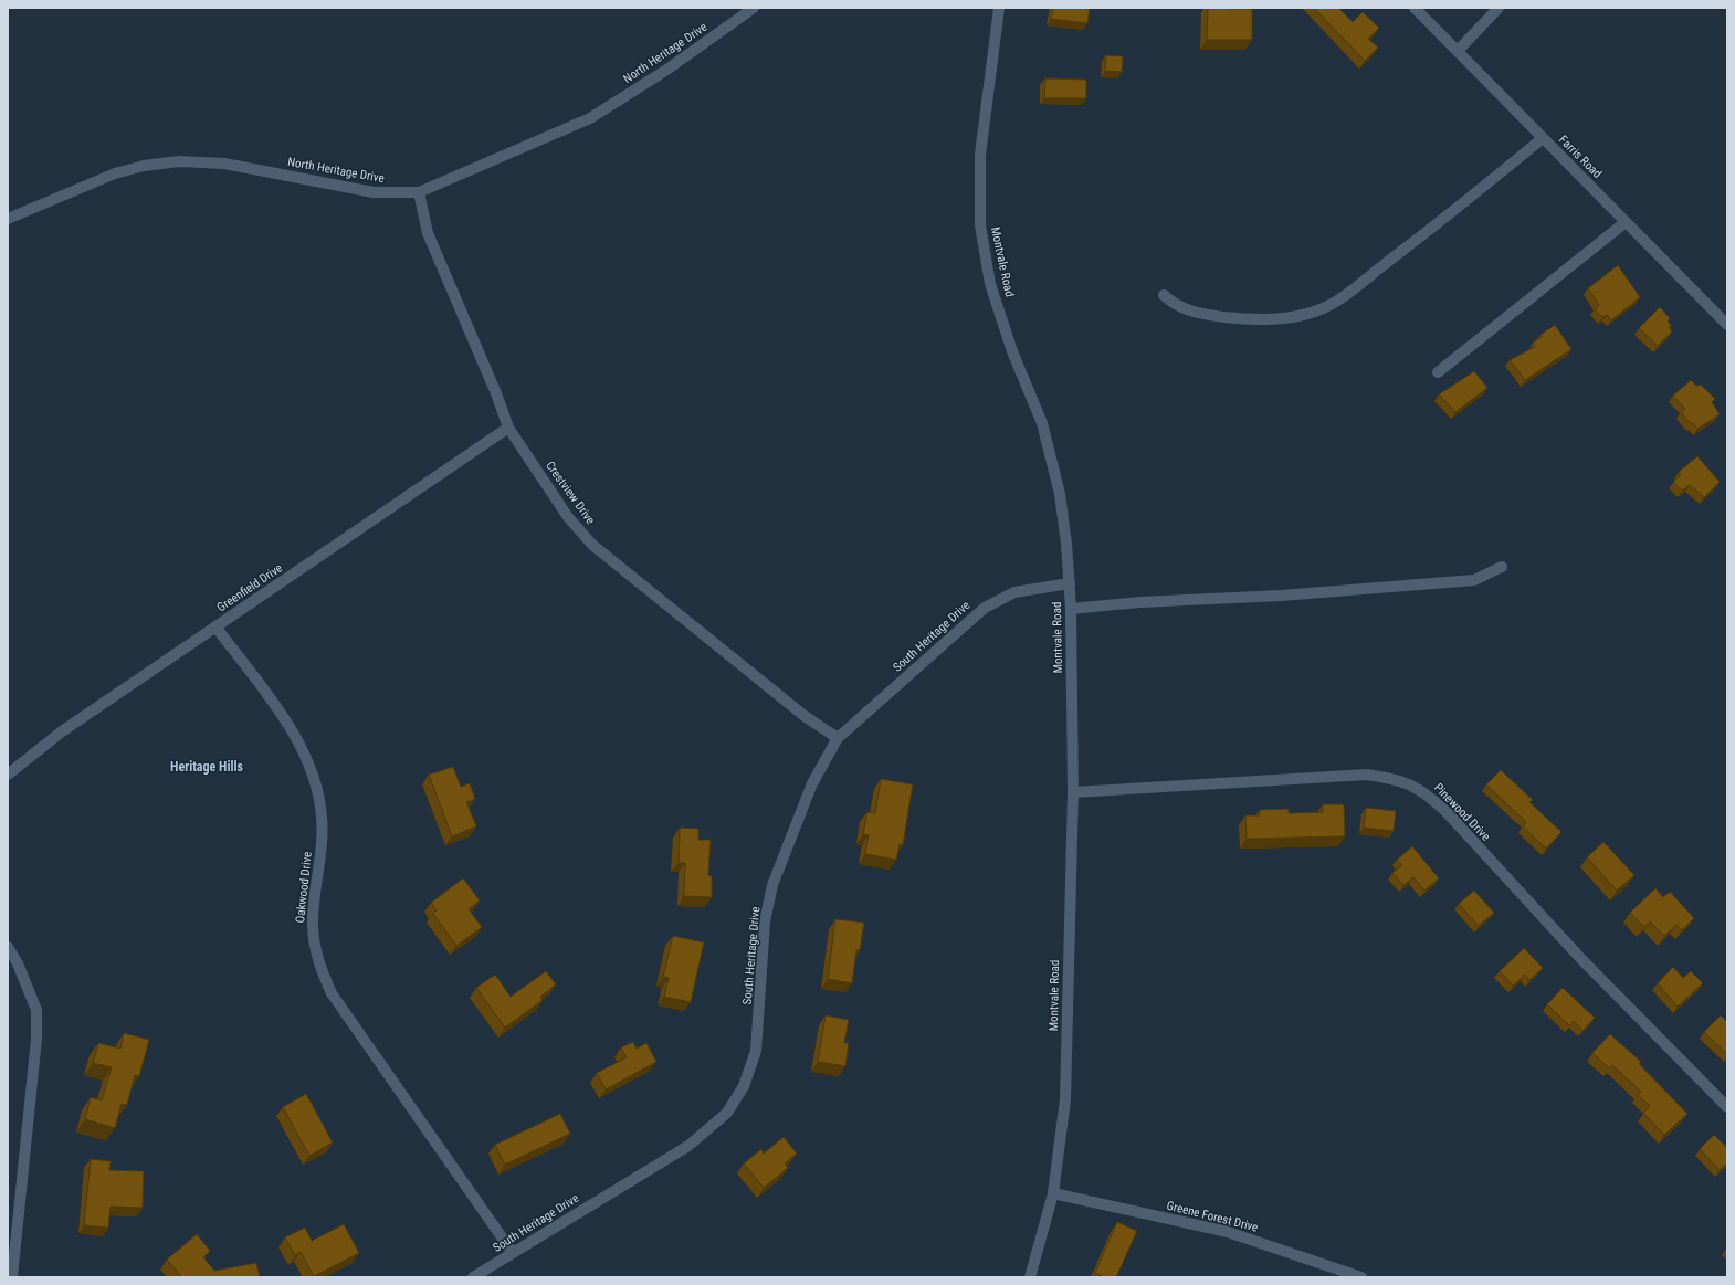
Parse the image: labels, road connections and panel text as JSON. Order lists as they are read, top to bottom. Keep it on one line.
{"streets":{"street":["North Heritage Drive","Farris Road","Montvale Road","Crestview Drive","Greenfield Drive","South Heritage Drive","Pinewood Drive","Oakwood Drive","Greene Forest Drive"]},"crossings":[["North Heritage Drive","Crestview Drive"],["Montvale Road","South Heritage Drive"],["Montvale Road","Pinewood Drive"],["Montvale Road","Greene Forest Drive"],["Crestview Drive","Greenfield Drive"],["Crestview Drive","South Heritage Drive"],["Greenfield Drive","Oakwood Drive"],["South Heritage Drive","Oakwood Drive"]],"districts":["Heritage Hills"]}
